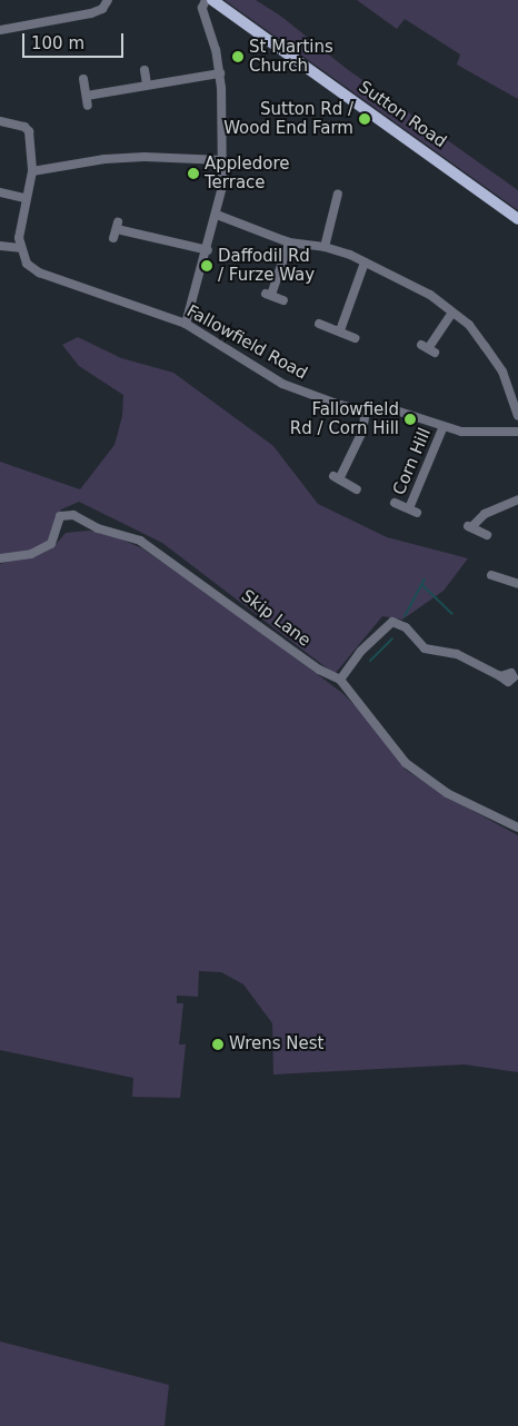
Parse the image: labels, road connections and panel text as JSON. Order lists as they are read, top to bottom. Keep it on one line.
{"streets":{"main road":["Sutton Road"],"street":["Fallowfield Road","Corn Hill","Skip Lane"]},"crossings":[["Fallowfield Road","Corn Hill"]],"places":["St Martins Church","Sutton Rd / Wood End Farm","Appledore Terrace","Daffodil Rd / Furze Way","Fallowfield Rd / Corn Hill","Wrens Nest"],"scale_bar":"100 m"}
